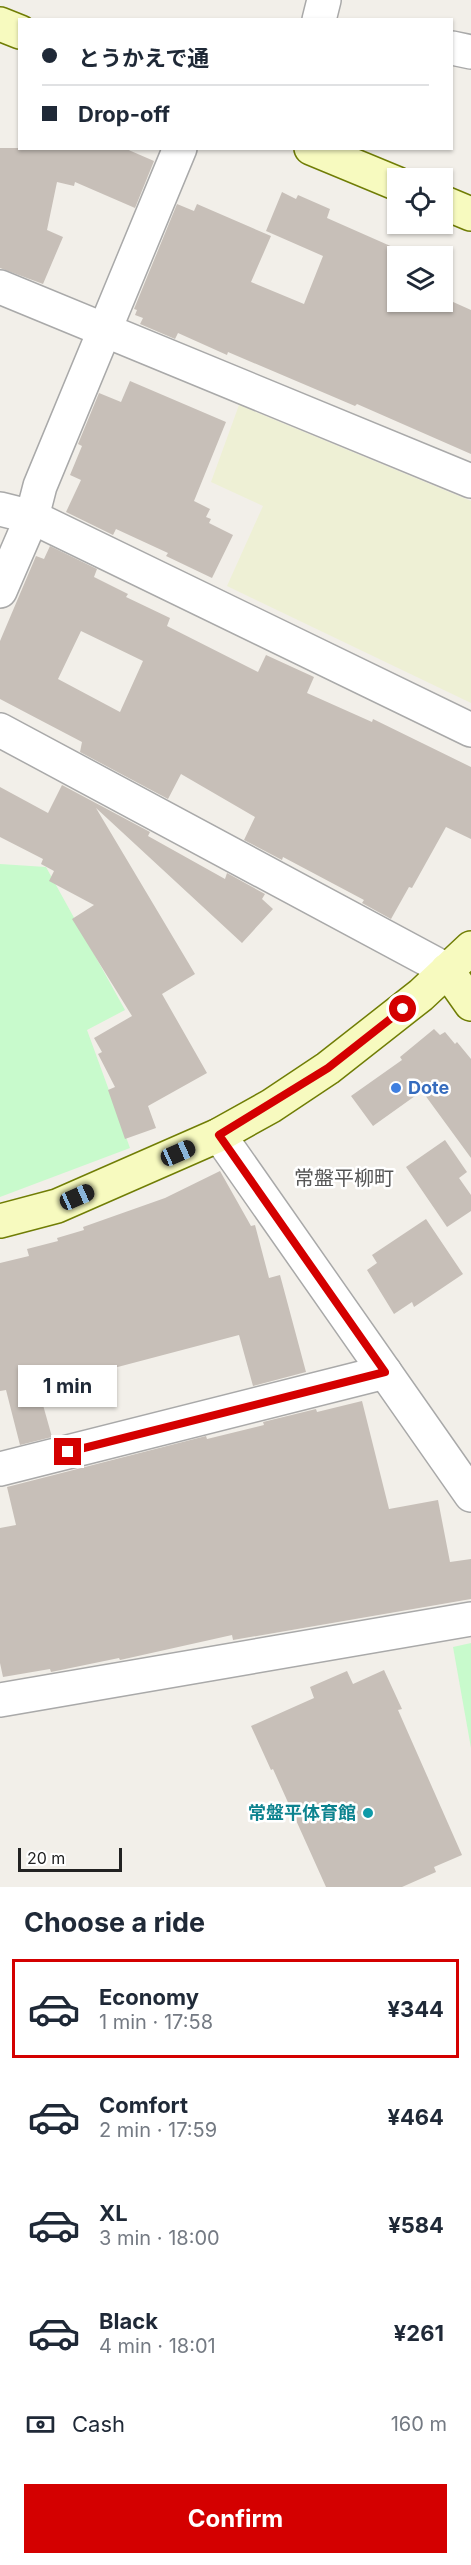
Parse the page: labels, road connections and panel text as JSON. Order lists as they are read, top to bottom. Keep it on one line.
{"districts":["常盤平柳町"],"places":["Dote","常盤平体育館"],"scale_bar":"20 m","page":{"banner":["とうかえで通","Drop-off"],"bubble":"1 min","scale":"20 m","heading":"Choose a ride","list":[{"name":"Economy","note":"1 min · 17:58","value":"¥344"},{"name":"Comfort","note":"2 min · 17:59","value":"¥464"},{"name":"XL","note":"3 min · 18:00","value":"¥584"},{"name":"Black","note":"4 min · 18:01","value":"¥261"}],"pay":["Cash","160 m"],"buttons":"Confirm"}}
